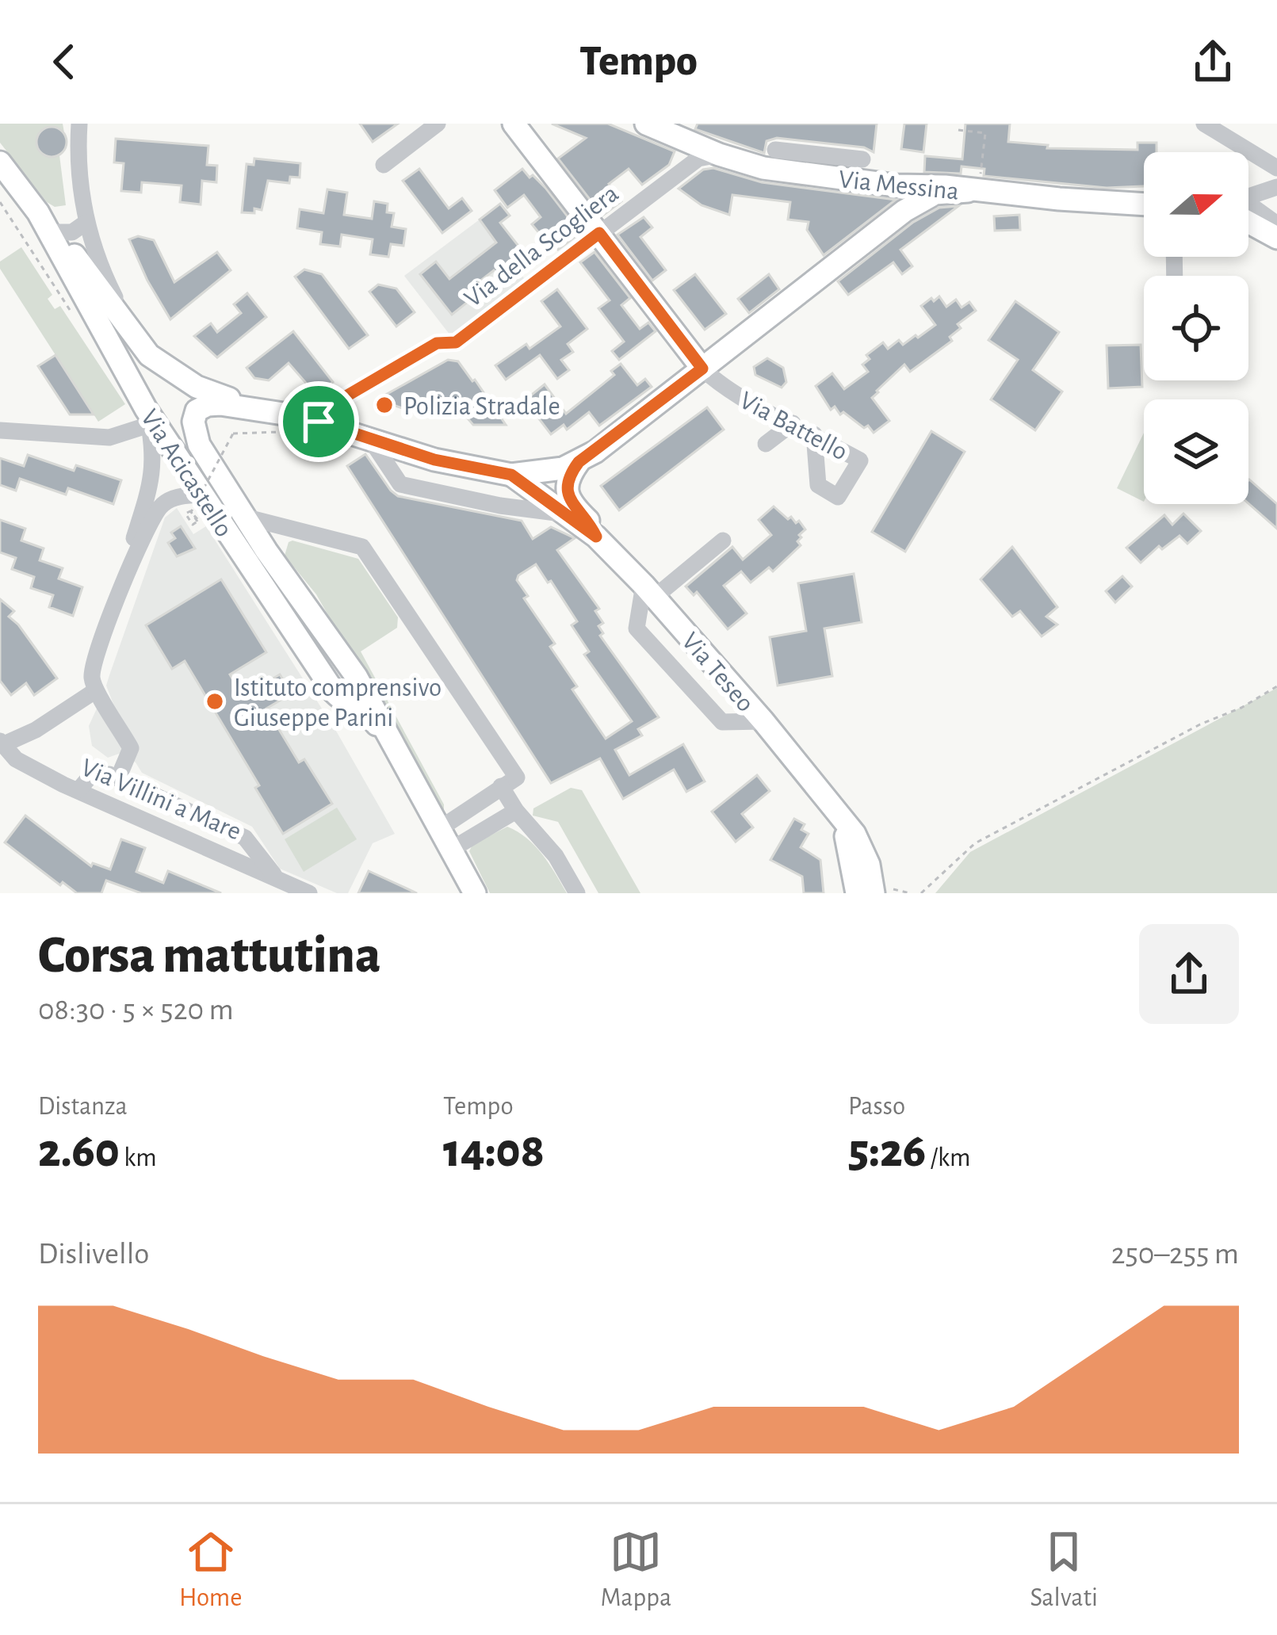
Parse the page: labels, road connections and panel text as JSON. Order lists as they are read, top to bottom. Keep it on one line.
{"streets":{"main road":["Via Messina","Via Battello","Via Acicastello","Via Teseo"],"street":["Via della Scogliera","Via Villini a Mare"]},"crossings":[["Via Messina","Via della Scogliera"],["Via della Scogliera","Via Battello"]],"places":["Polizia Stradale","Istituto comprensivo Giuseppe Parini"],"north":"right","page":{"header":"Tempo","heading":["Corsa mattutina","08:30 · 5 × 520 m"],"stats":[["Distanza","2.60 km"],["Tempo","14:08"],["Passo","5:26 /km"]],"chart":["Dislivello","250–255 m"],"tabs":["Home","Mappa","Salvati"]}}
